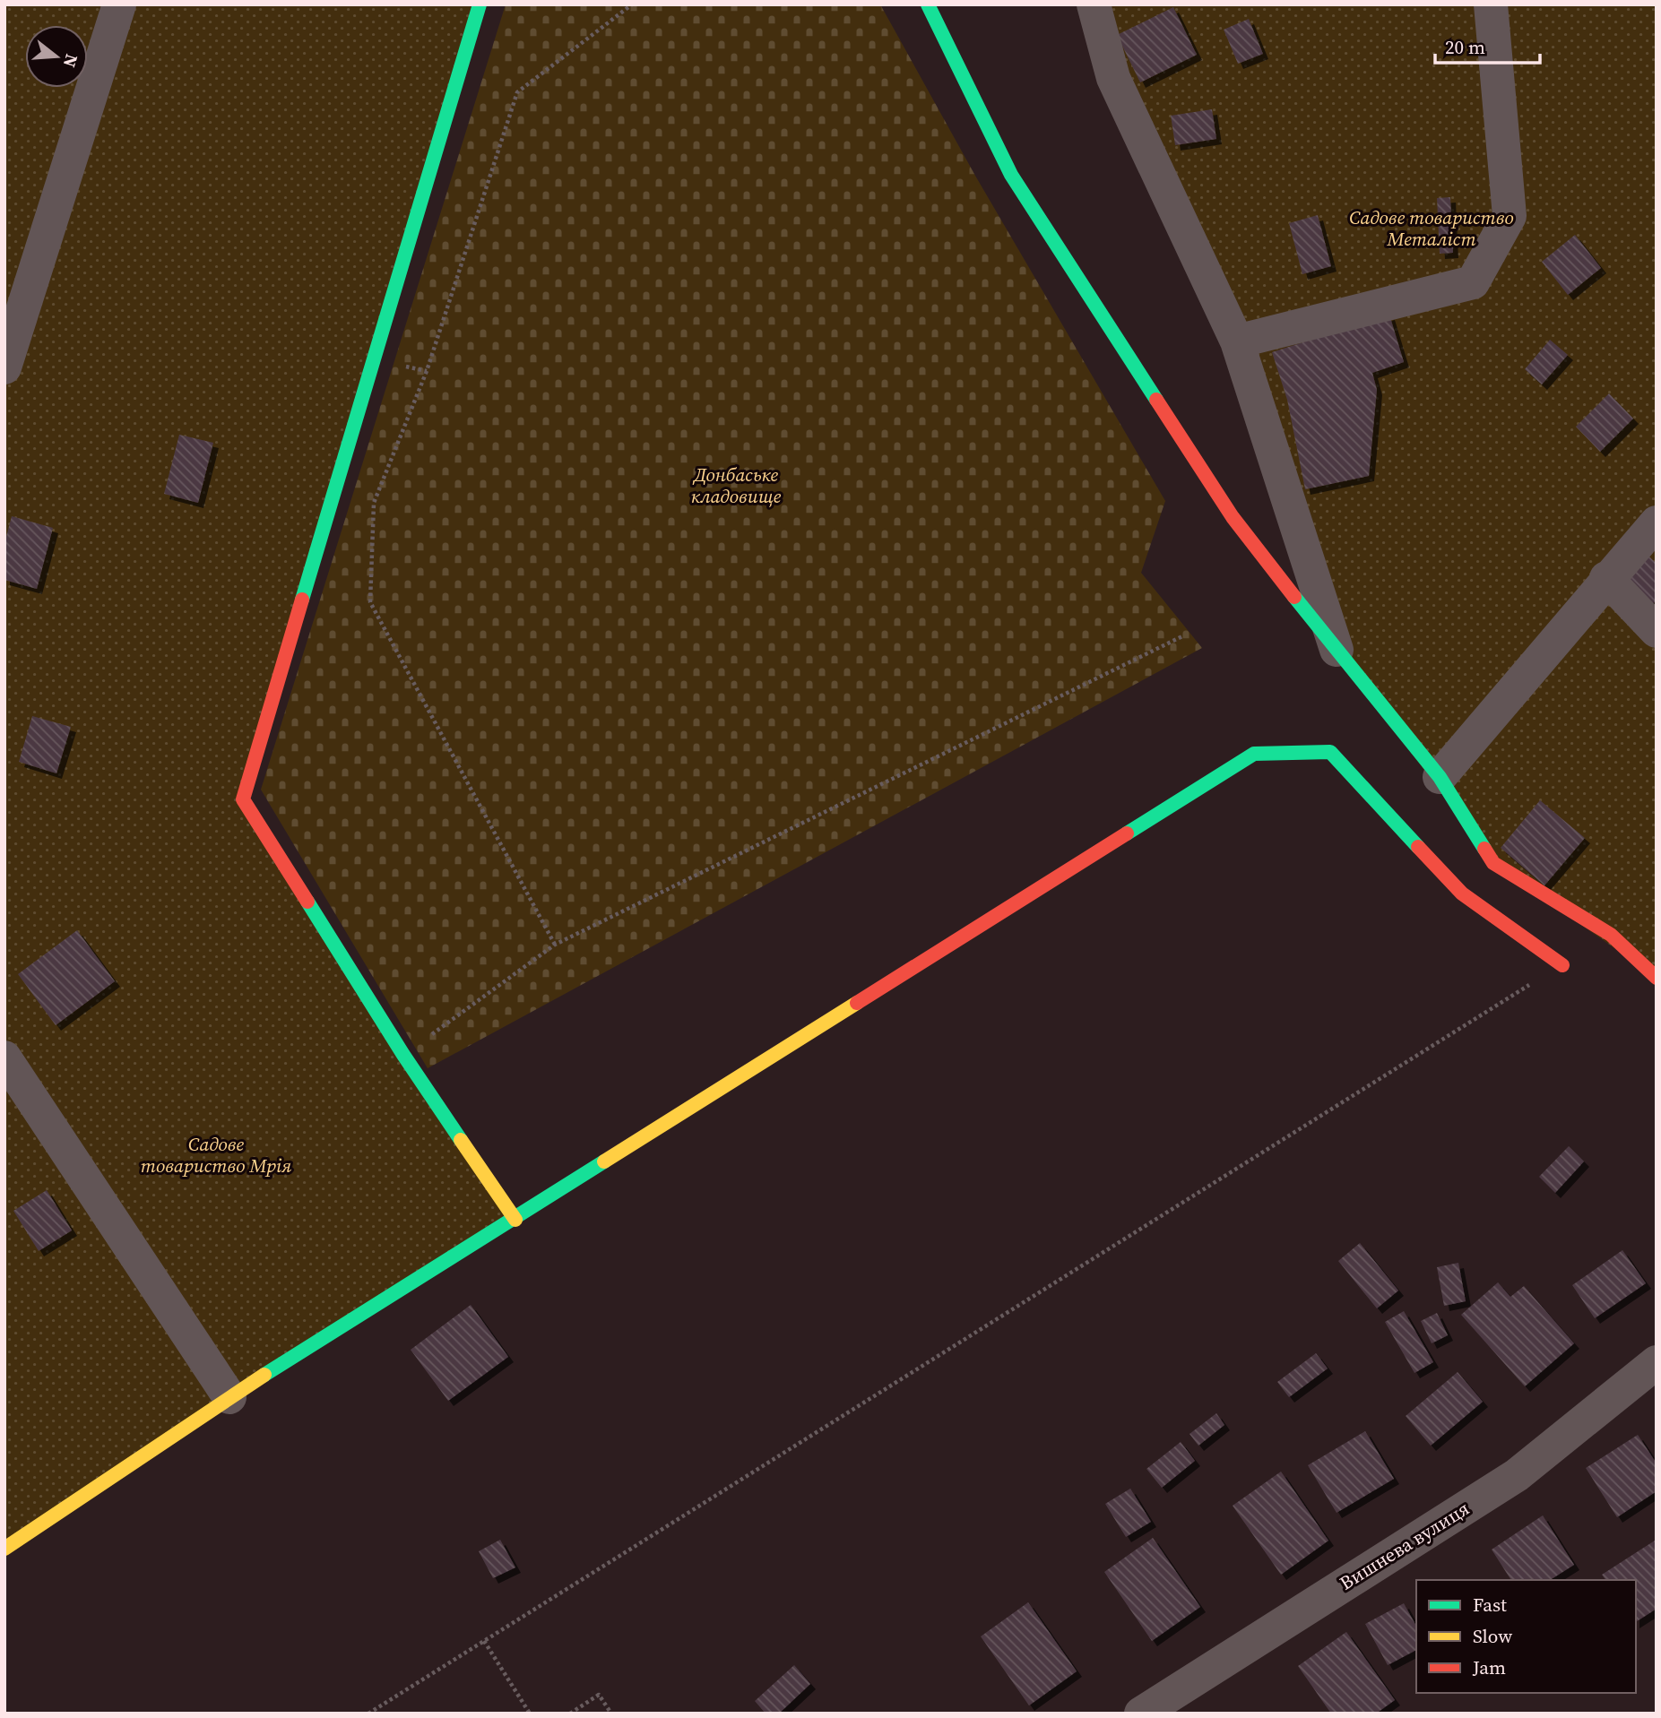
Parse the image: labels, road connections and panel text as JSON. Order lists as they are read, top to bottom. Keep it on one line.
{"streets":{"street":["Вишнева вулиця"]},"parks":["Садове товариство Металіст","Донбаське кладовище","Садове товариство Мрія"],"legend":["Fast","Slow","Jam"],"scale_bar":"20 m","north":"right"}
